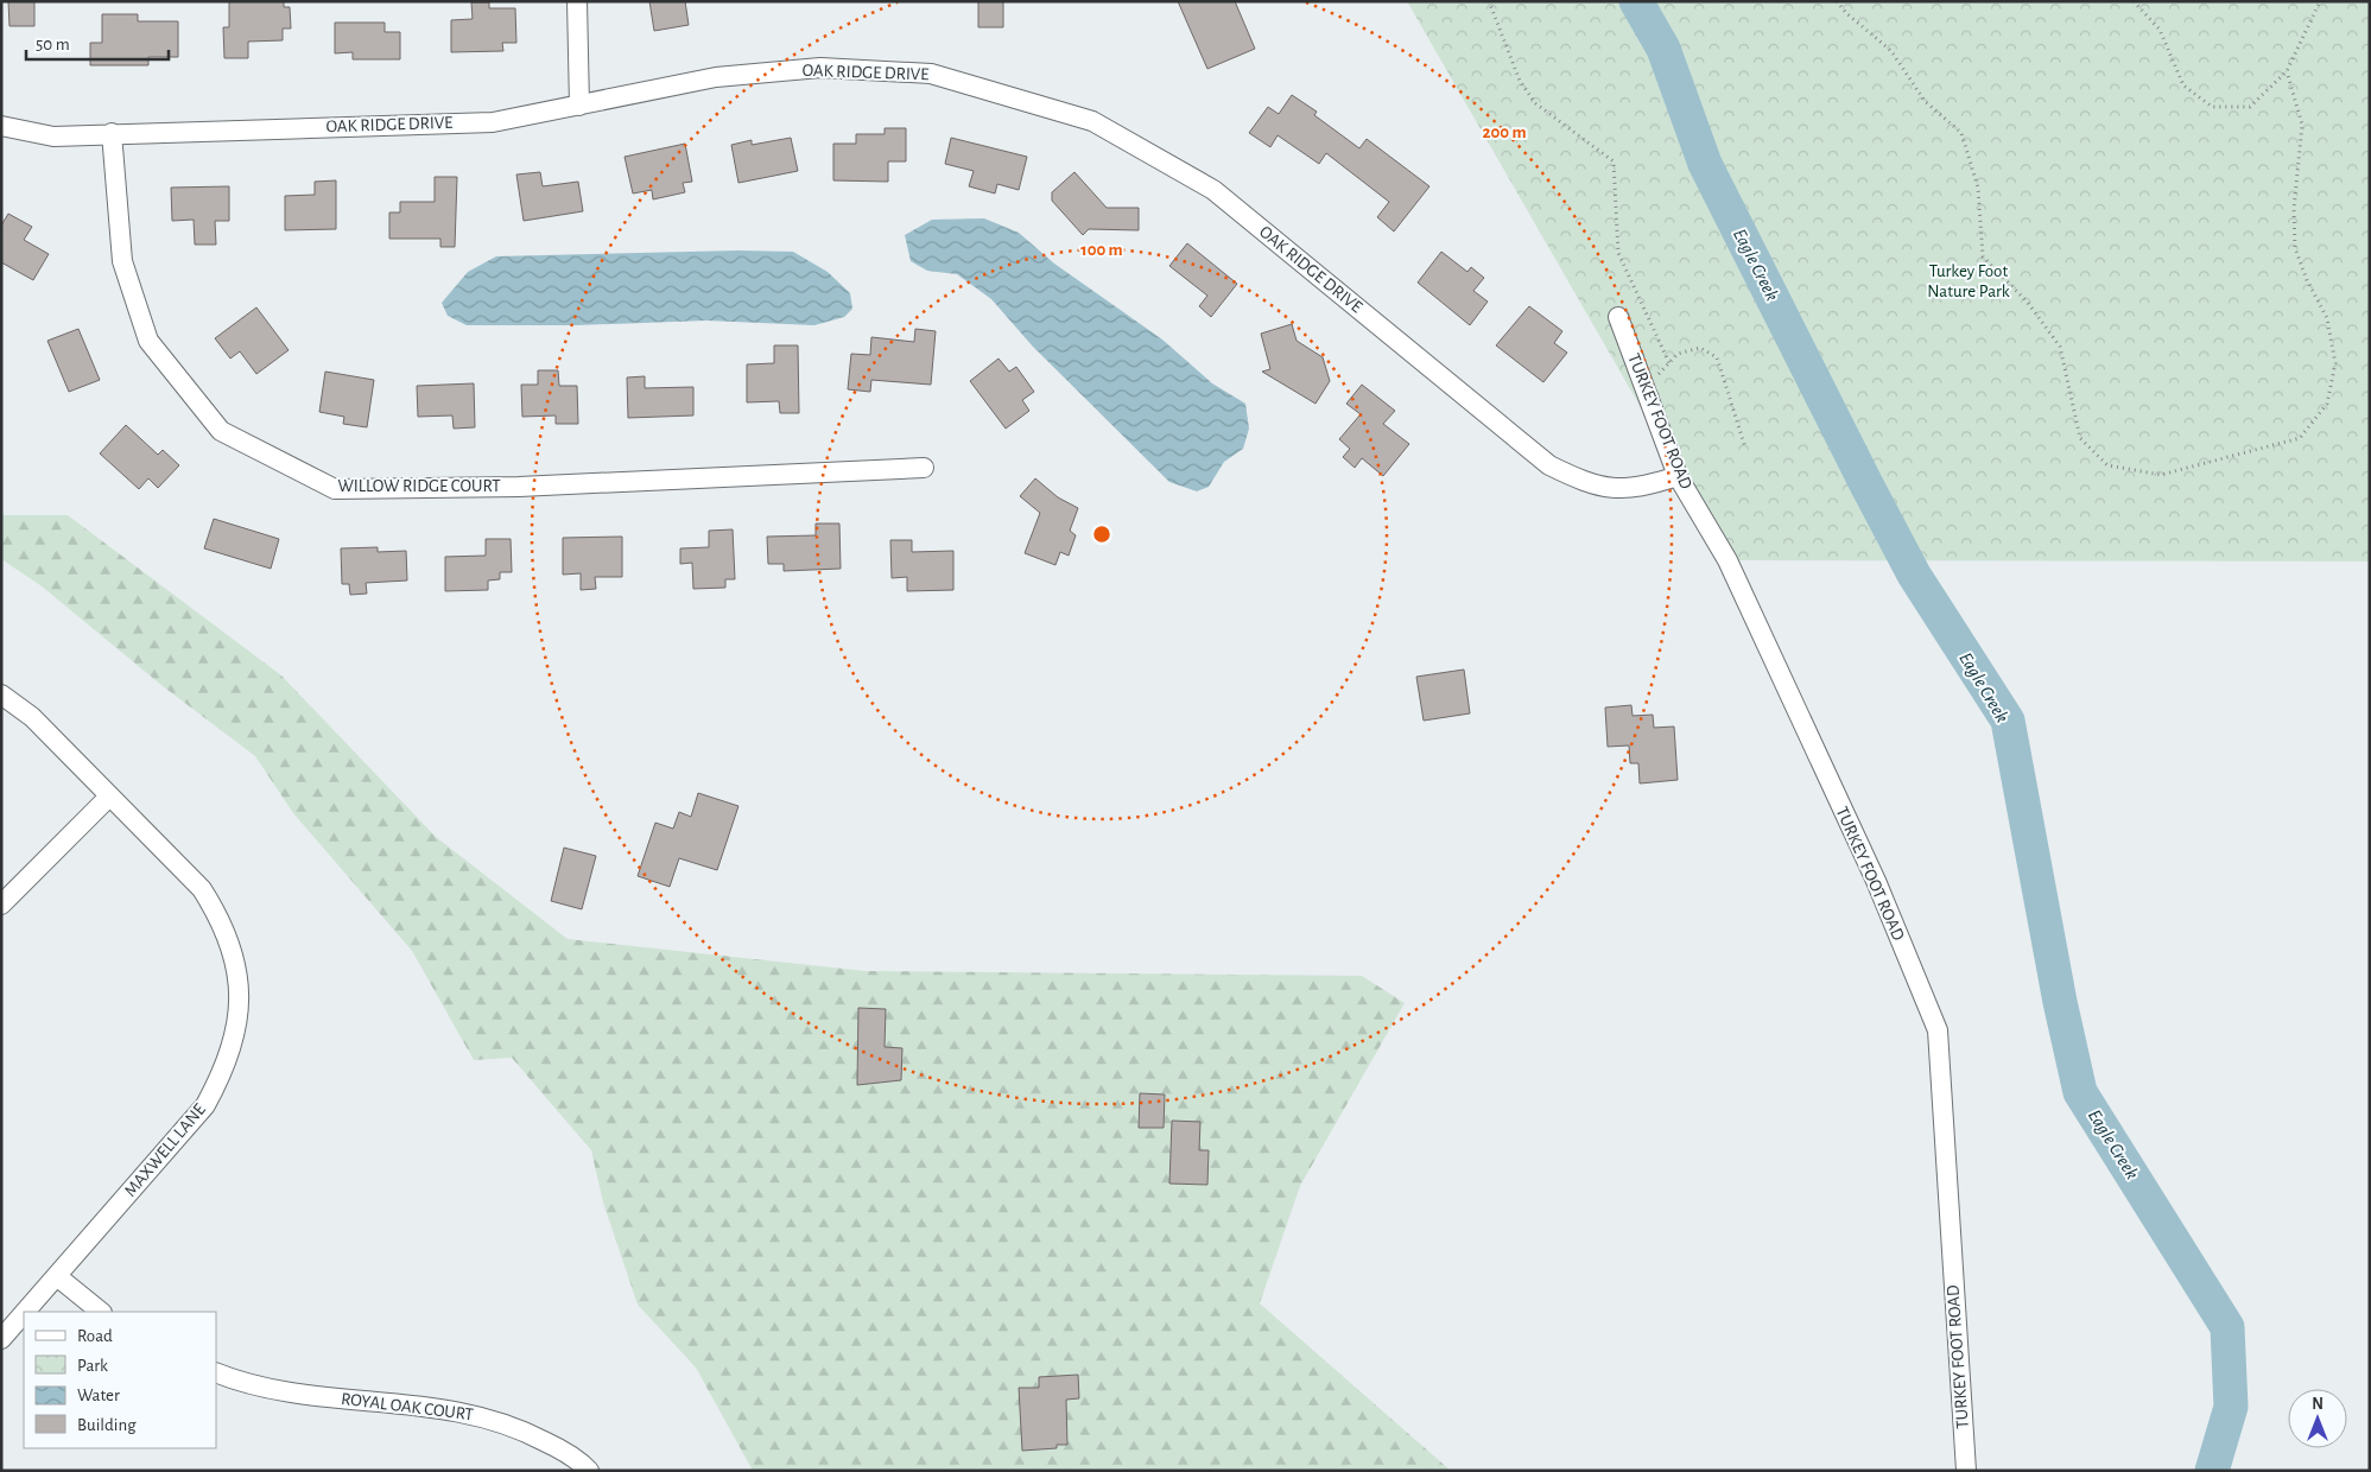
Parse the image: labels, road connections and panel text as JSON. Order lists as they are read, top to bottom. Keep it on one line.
{"streets":{"street":["OAK RIDGE DRIVE","TURKEY FOOT ROAD","WILLOW RIDGE COURT","MAXWELL LANE","ROYAL OAK COURT"]},"crossings":[["OAK RIDGE DRIVE","TURKEY FOOT ROAD"],["OAK RIDGE DRIVE","WILLOW RIDGE COURT"]],"water":["Eagle Creek"],"parks":["Turkey Foot Nature Park"],"legend":["Road","Park","Water","Building"],"scale_bar":"50 m","north":"top","rings":["200 m","100 m"]}
